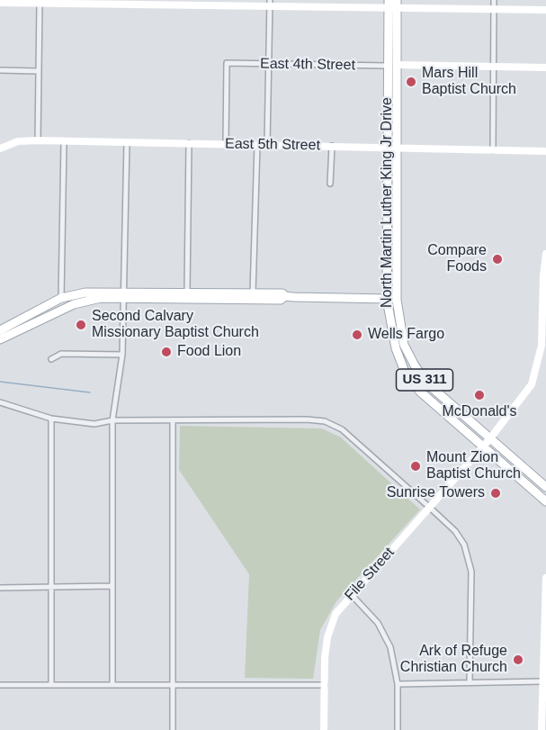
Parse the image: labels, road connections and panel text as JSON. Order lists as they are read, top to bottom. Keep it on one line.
{"streets":{"main road":["North Martin Luther King Jr Drive","US 311"],"street":["East 4th Street","East 5th Street","File Street"]},"crossings":[["East 4th Street","East 5th Street"],["East 4th Street","North Martin Luther King Jr Drive"],["East 5th Street","North Martin Luther King Jr Drive"],["North Martin Luther King Jr Drive","File Street"]],"places":["Mars Hill Baptist Church","Compare Foods","Second Calvary Missionary Baptist Church","Wells Fargo","Food Lion","McDonald's","Mount Zion Baptist Church","Sunrise Towers","Ark of Refuge Christian Church"]}
